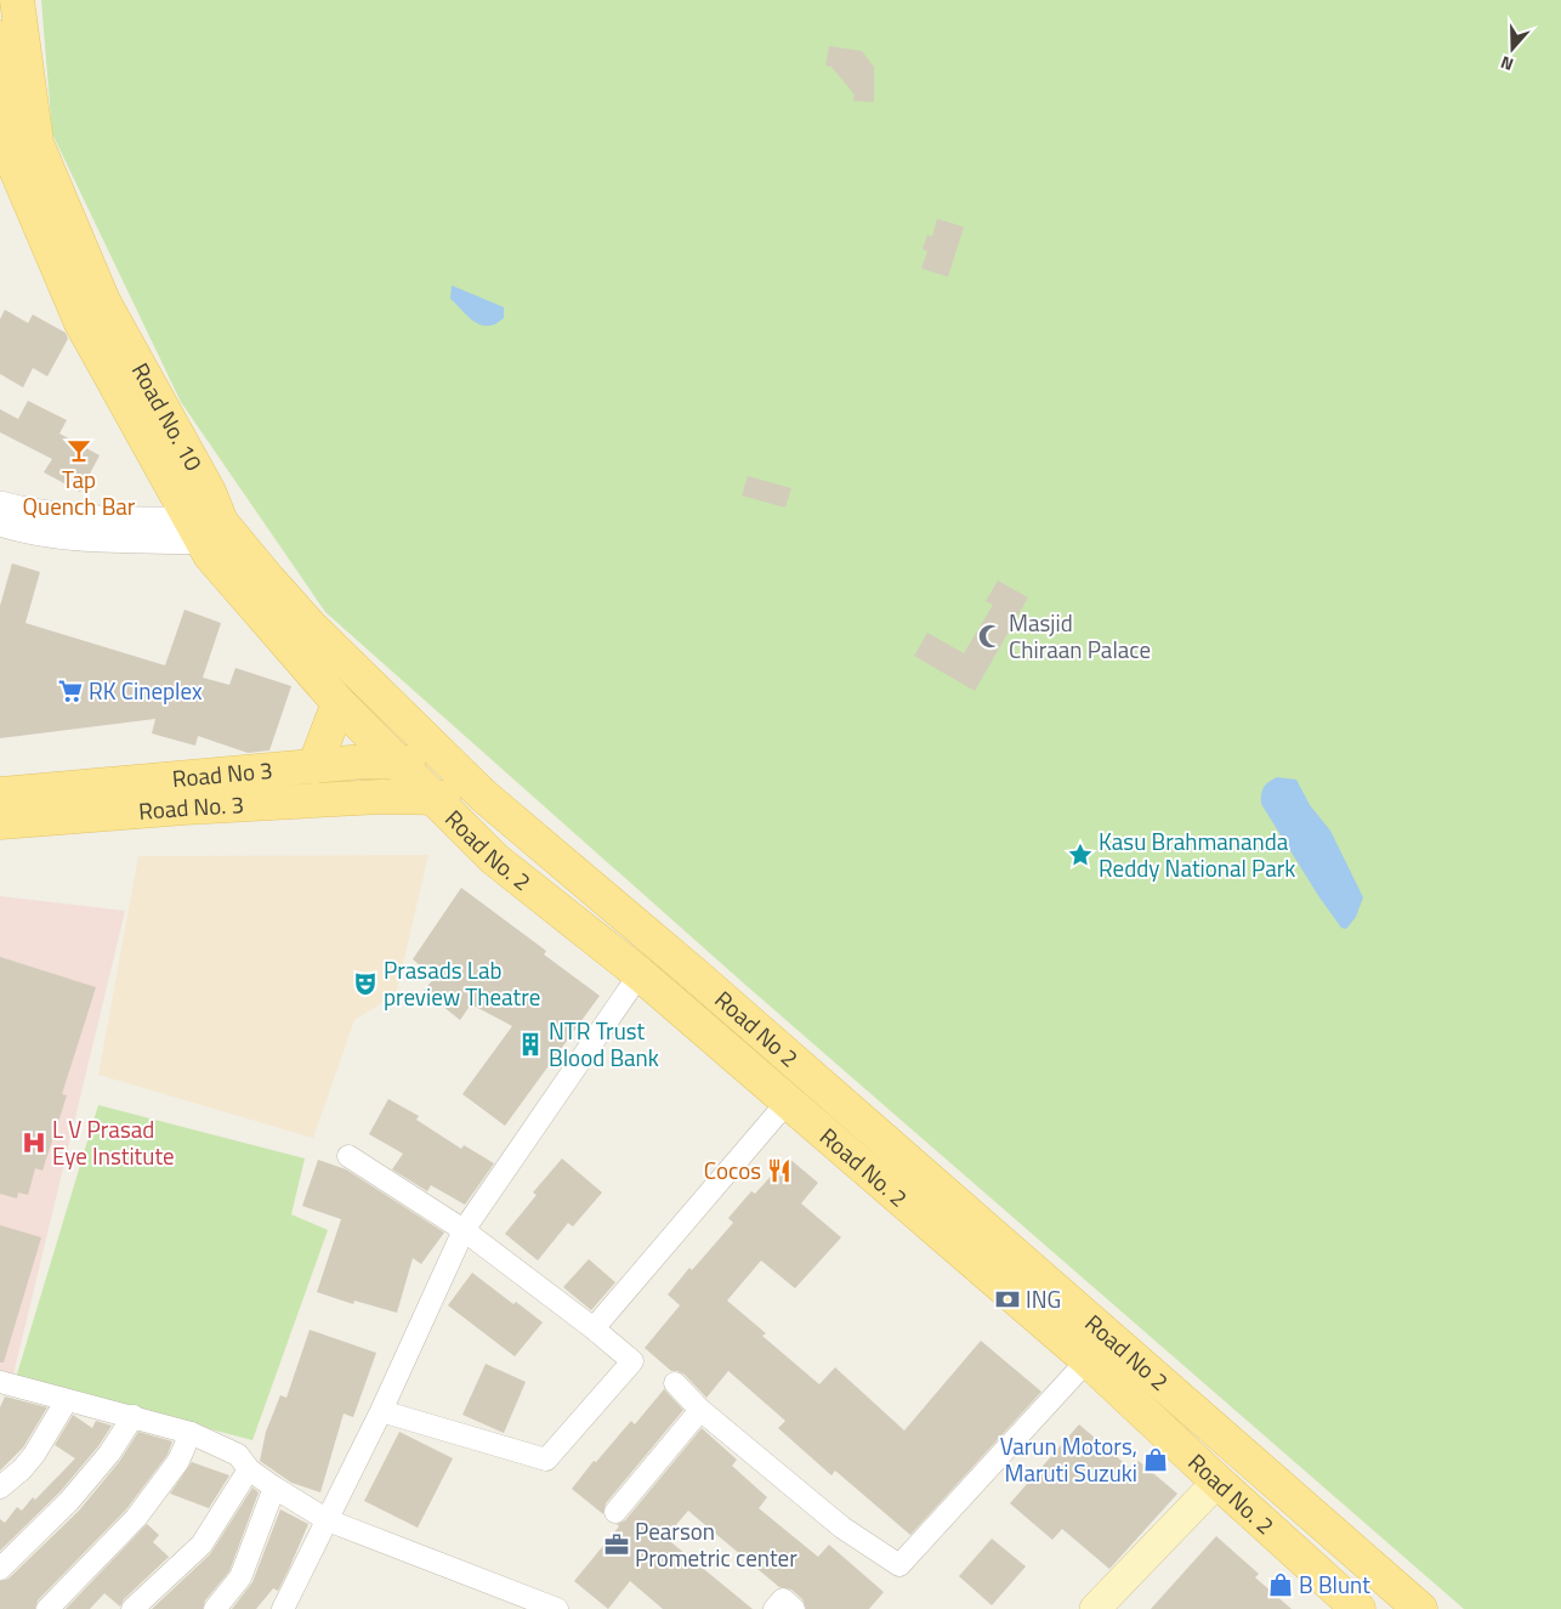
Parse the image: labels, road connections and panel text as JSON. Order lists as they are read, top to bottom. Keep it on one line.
{"streets":{"main road":["Road No. 10","Road No 3","Road No. 3","Road No. 2","Road No 2"]},"crossings":[["Road No. 10","Road No 3"],["Road No. 10","Road No. 2"],["Road No 3","Road No. 2"],["Road No. 3","Road No. 2"],["Road No. 3","Road No 2"]],"places":{"bar":["Tap Quench Bar"],"mosque":["Masjid Chiraan Palace"],"supermarket":["RK Cineplex"],"place":["Kasu Brahmananda Reddy National Park"],"theatre":["Prasads Lab preview Theatre"],"building":["NTR Trust Blood Bank"],"hospital":["L V Prasad Eye Institute"],"restaurant":["Cocos"],"bank":["ING"],"shop":["Varun Motors, Maruti Suzuki","B Blunt"],"office":["Pearson Prometric center"]},"north":"bottom"}
